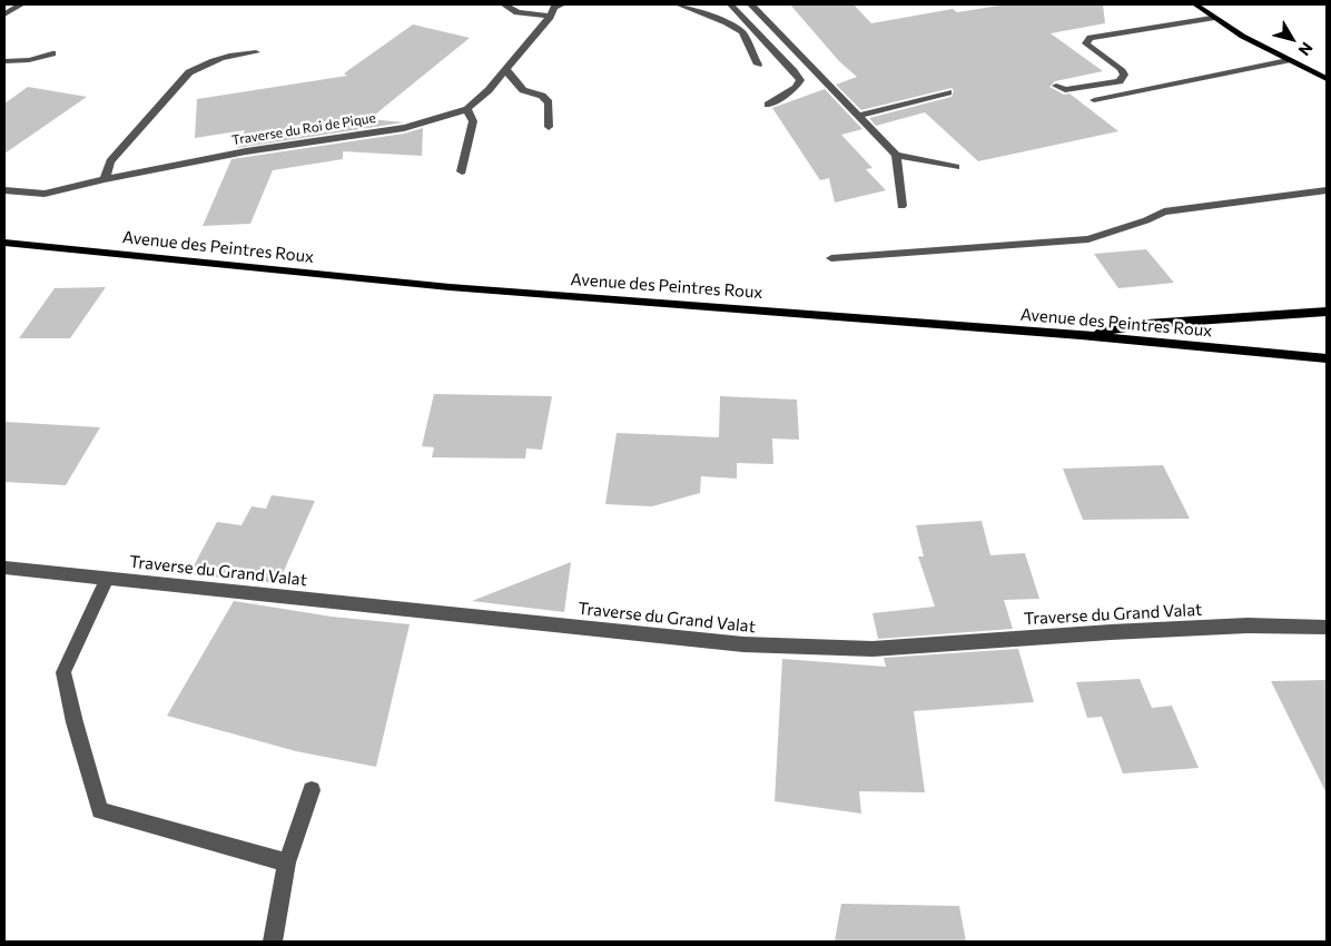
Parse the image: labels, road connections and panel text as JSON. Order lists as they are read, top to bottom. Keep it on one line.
{"streets":{"main road":["Avenue des Peintres Roux"],"street":["Traverse du Roi de Pique","Traverse du Grand Valat"]},"north":"bottom right"}
